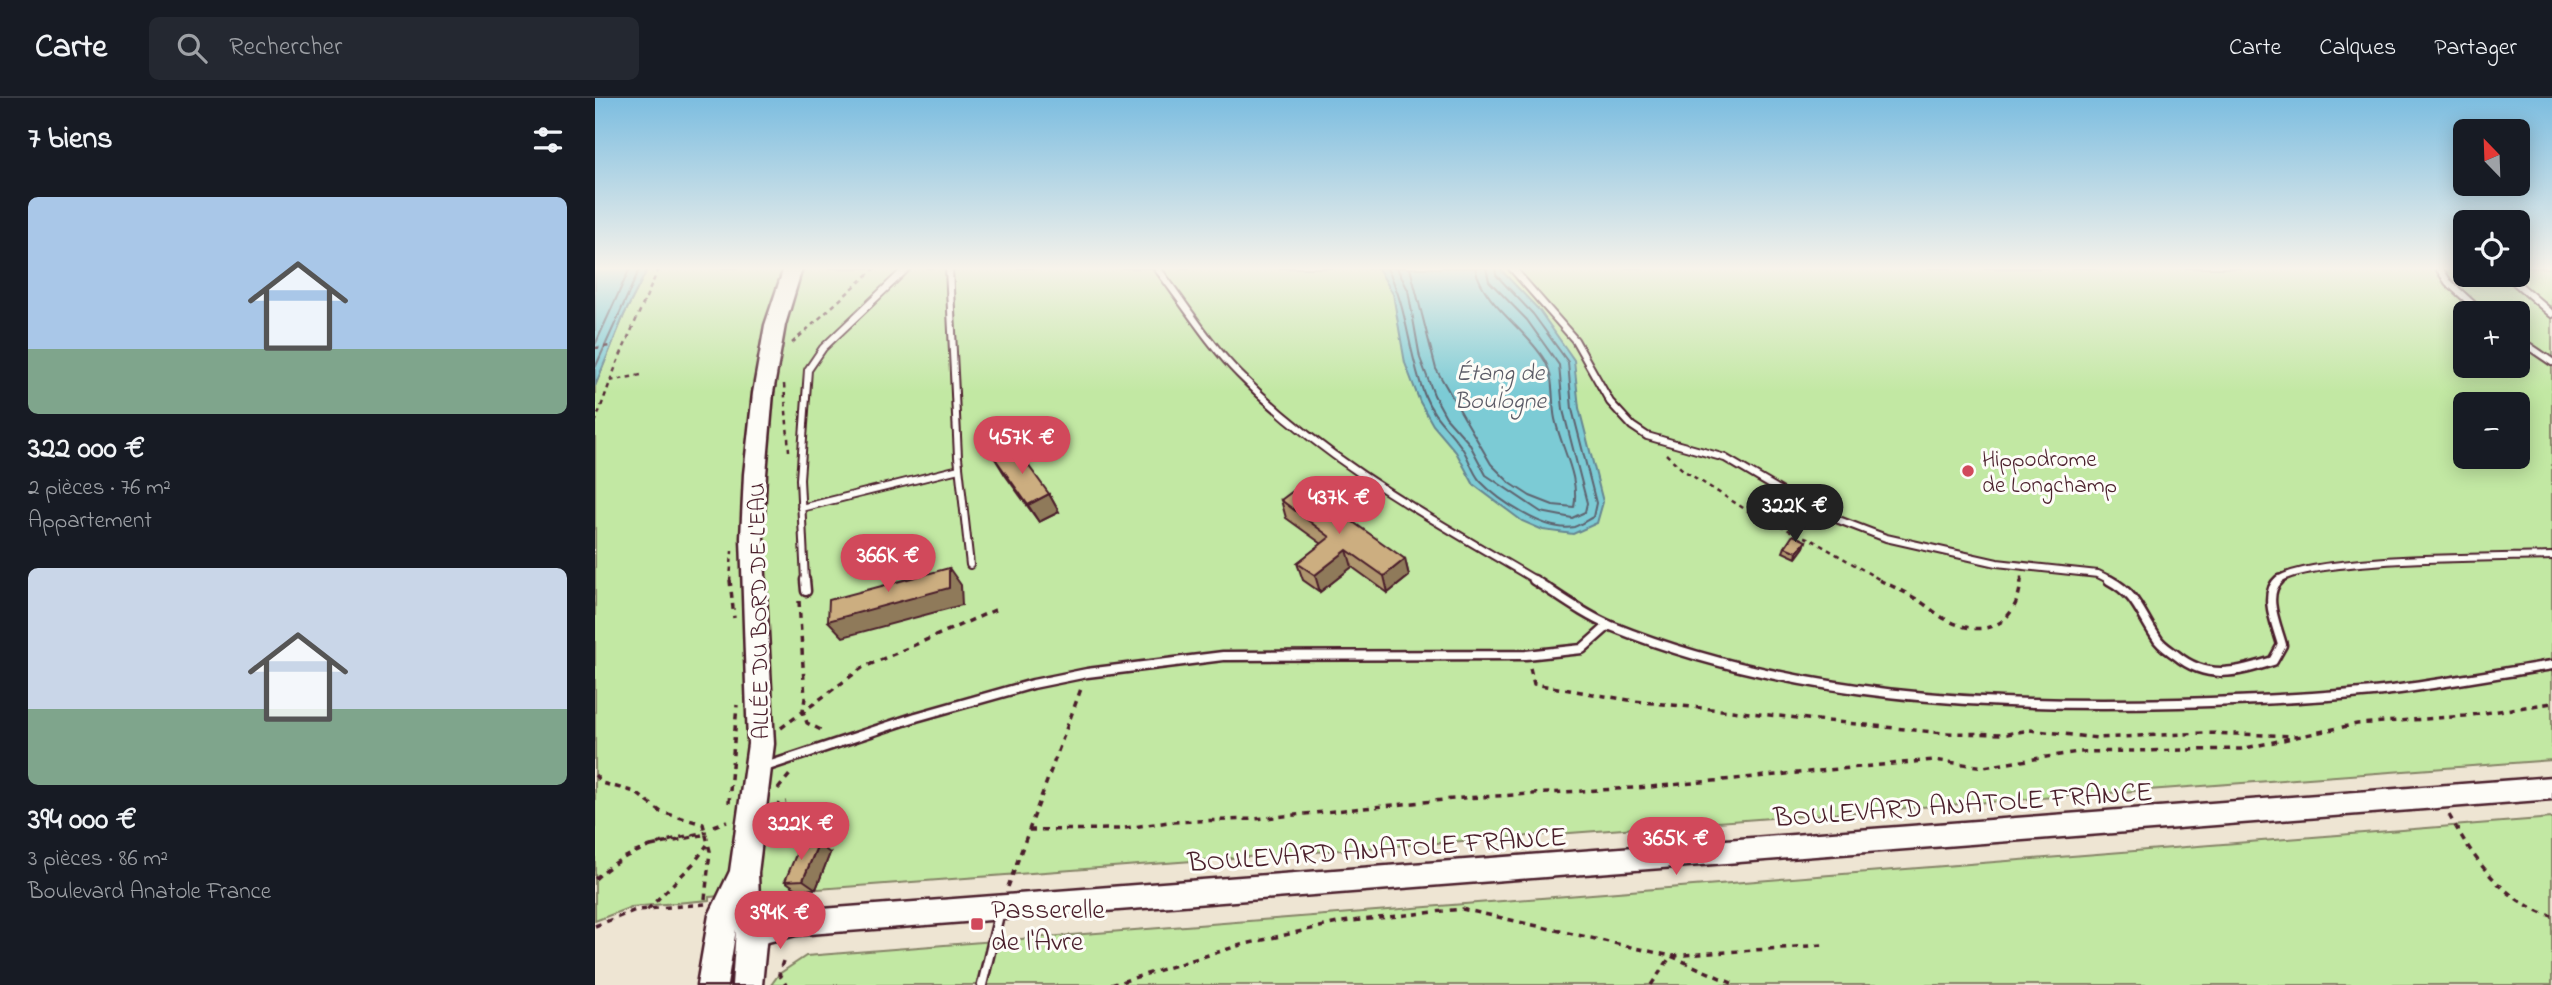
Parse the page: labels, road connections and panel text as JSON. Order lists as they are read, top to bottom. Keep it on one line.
{"streets":{"main road":["ALLÉE DU BORD DE L'EAU","BOULEVARD ANATOLE FRANCE"]},"crossings":[["ALLÉE DU BORD DE L'EAU","BOULEVARD ANATOLE FRANCE"]],"water":["Étang de Boulogne"],"places":{"other":["Hippodrome de Longchamp"],"transit":["Passerelle de l'Avre"]},"north":"top left","page":{"header":"Carte","search":"Rechercher","nav":["Carte","Calques","Partager"],"heading":"7 biens","map_buttons":["+","−"],"list":[{"name":"322 000 €","note":"2 pièces · 76 m² · Appartement"},{"name":"394 000 €","note":"3 pièces · 86 m² · Boulevard Anatole France"}],"price":["457K €","437K €","322K €","366K €","322K €","365K €","394K €"]}}
